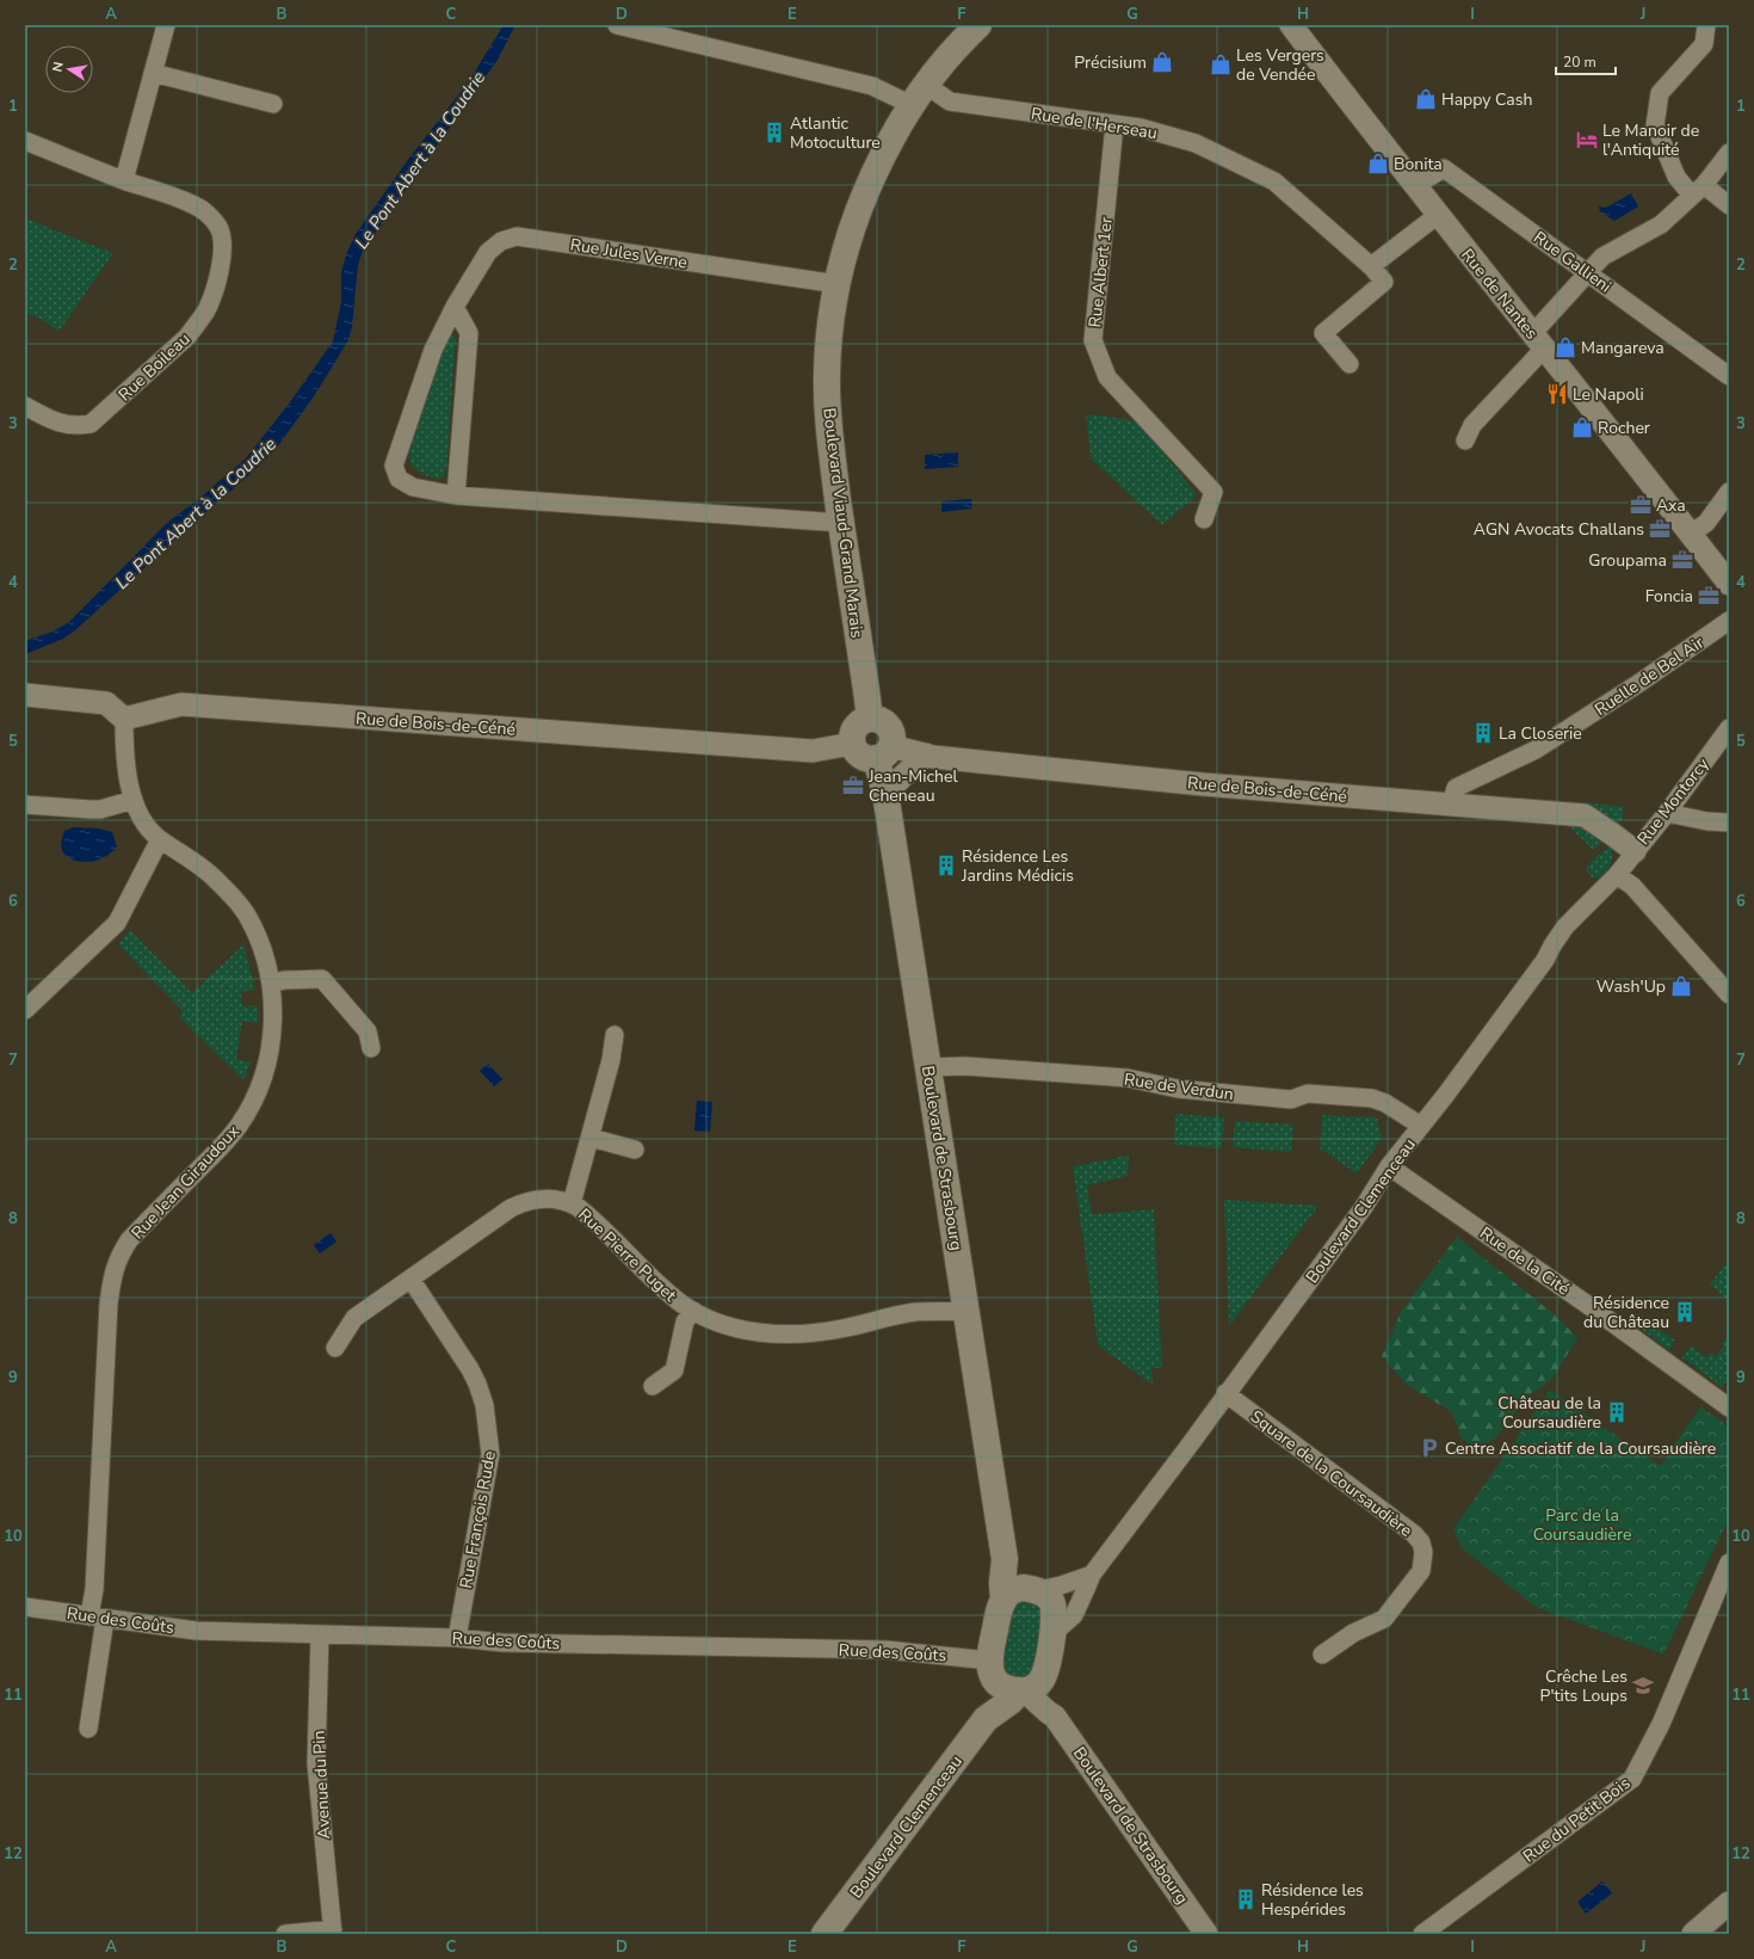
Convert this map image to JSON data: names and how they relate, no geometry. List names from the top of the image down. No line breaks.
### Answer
{"streets":{"main road":["Boulevard Viaud-Grand Marais","Boulevard de Strasbourg","Boulevard Clemenceau"],"street":["Rue de l'Herseau","Rue Jules Verne","Rue Gallieni","Rue Albert 1er","Rue de Nantes","Rue Boileau","Ruelle de Bel Air","Rue de Bois-de-Céné","Rue Montorcy","Rue de Verdun","Rue Jean Giraudoux","Rue Pierre Puget","Rue de la Cité","Square de la Coursaudière","Rue François Rude","Rue des Coûts","Avenue du Pin","Rue du Petit Bois"]},"crossings":[["Rue de l'Herseau","Rue Albert 1er"],["Rue de l'Herseau","Boulevard Viaud-Grand Marais"],["Rue Jules Verne","Boulevard Viaud-Grand Marais"],["Rue Gallieni","Rue de Nantes"],["Boulevard Viaud-Grand Marais","Rue de Bois-de-Céné"],["Boulevard Viaud-Grand Marais","Boulevard de Strasbourg"],["Ruelle de Bel Air","Rue de Bois-de-Céné"],["Rue de Bois-de-Céné","Rue Montorcy"],["Rue de Bois-de-Céné","Boulevard de Strasbourg"],["Rue de Bois-de-Céné","Rue Jean Giraudoux"],["Rue de Bois-de-Céné","Boulevard Clemenceau"],["Rue Montorcy","Boulevard Clemenceau"],["Rue de Verdun","Boulevard de Strasbourg"],["Rue de Verdun","Boulevard Clemenceau"],["Boulevard de Strasbourg","Boulevard Clemenceau"],["Boulevard de Strasbourg","Rue Pierre Puget"],["Boulevard de Strasbourg","Rue des Coûts"],["Rue Jean Giraudoux","Rue des Coûts"],["Boulevard Clemenceau","Rue de la Cité"],["Boulevard Clemenceau","Square de la Coursaudière"],["Boulevard Clemenceau","Rue des Coûts"],["Rue Pierre Puget","Rue François Rude"],["Rue François Rude","Rue des Coûts"],["Rue des Coûts","Avenue du Pin"]],"water":["Le Pont Abert à la Coudrie"],"parks":["Parc de la Coursaudière"],"places":{"shop":["Précisium","Les Vergers de Vendée","Happy Cash","Bonita","Mangareva","Rocher","Wash'Up"],"building":["Atlantic Motoculture","La Closerie","Résidence Les Jardins Médicis","Résidence du Château","Château de la Coursaudière","Résidence les Hespérides"],"hotel":["Le Manoir de l'Antiquité"],"restaurant":["Le Napoli"],"office":["Axa","AGN Avocats Challans","Groupama","Foncia","Jean-Michel Cheneau"],"parking":["Centre Associatif de la Coursaudière"],"school or university":["Crêche Les P'tits Loups"]},"scale_bar":"20 m","north":"left","grid":{"columns":["A","B","C","D","E","F","G","H","I","J"],"rows":["1","2","3","4","5","6","7","8","9","10","11","12"]}}
